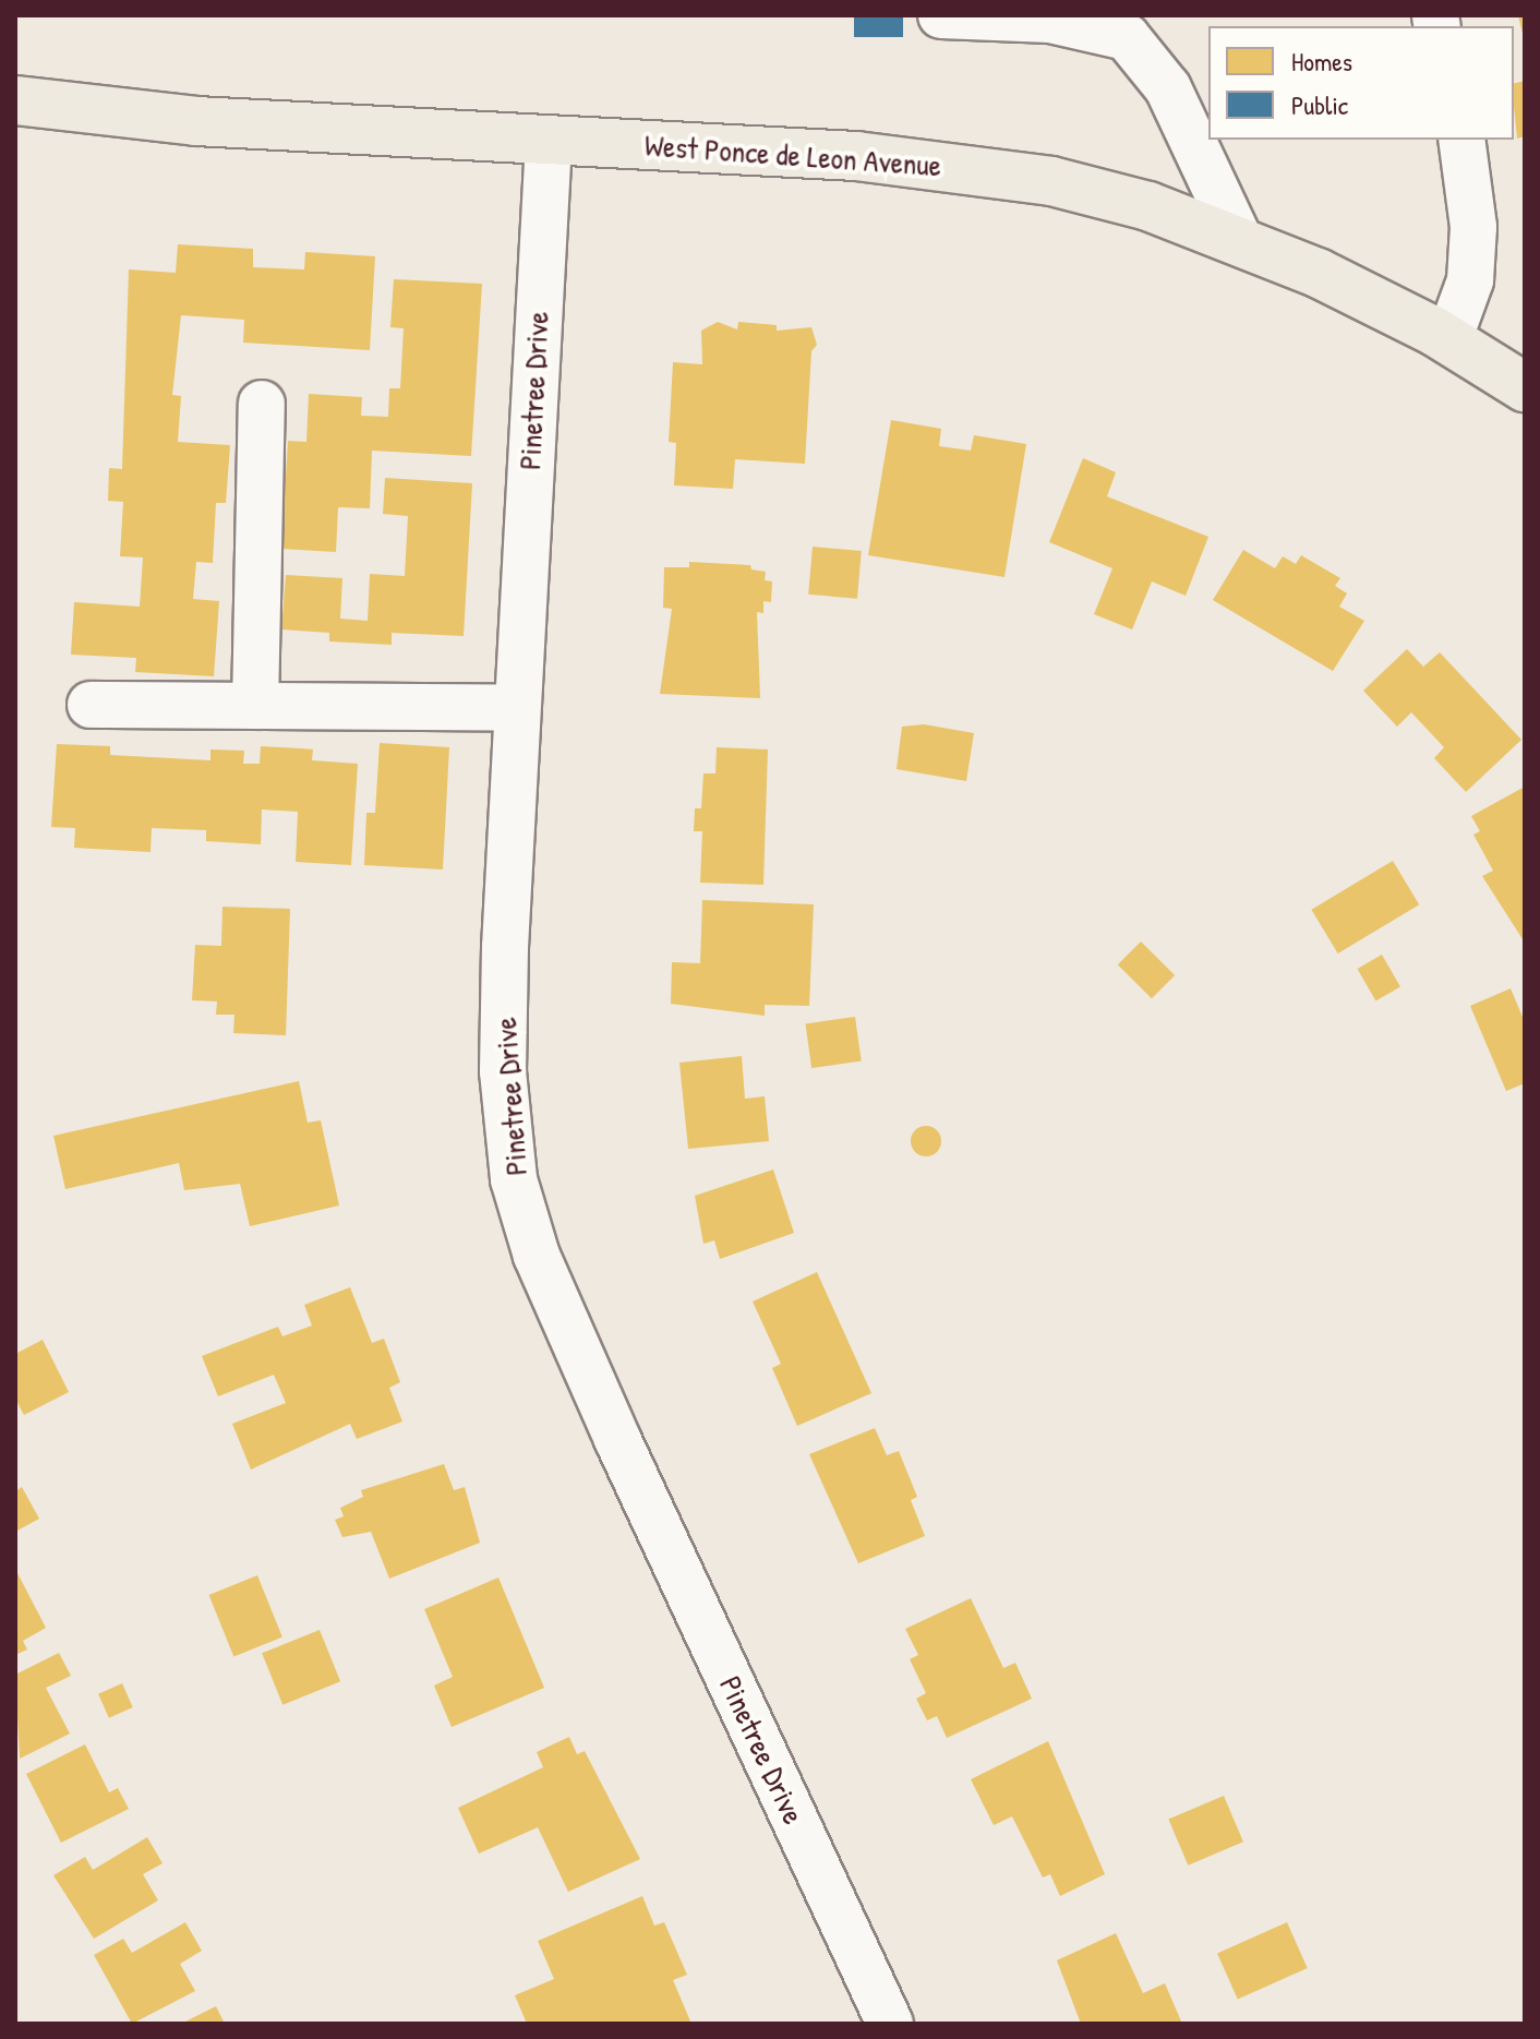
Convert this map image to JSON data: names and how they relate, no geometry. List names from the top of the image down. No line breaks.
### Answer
{"streets":{"main road":["West Ponce de Leon Avenue"],"street":["Pinetree Drive"]},"crossings":[["West Ponce de Leon Avenue","Pinetree Drive"]],"legend":["Homes","Public"]}
